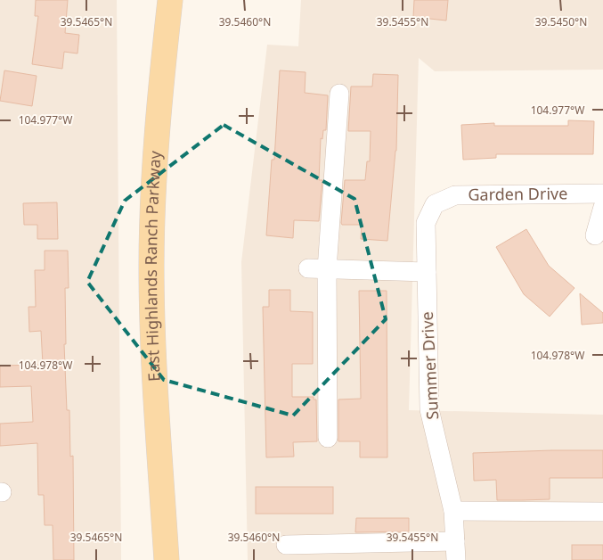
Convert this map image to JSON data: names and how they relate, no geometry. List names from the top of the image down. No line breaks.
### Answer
{"streets":{"main road":["East Highlands Ranch Parkway"],"street":["Garden Drive","Summer Drive"]},"crossings":[["Garden Drive","Summer Drive"]],"coordinates":["39.5465°N","39.5460°N","39.5455°N","39.5450°N","104.977°W","104.978°W"]}
